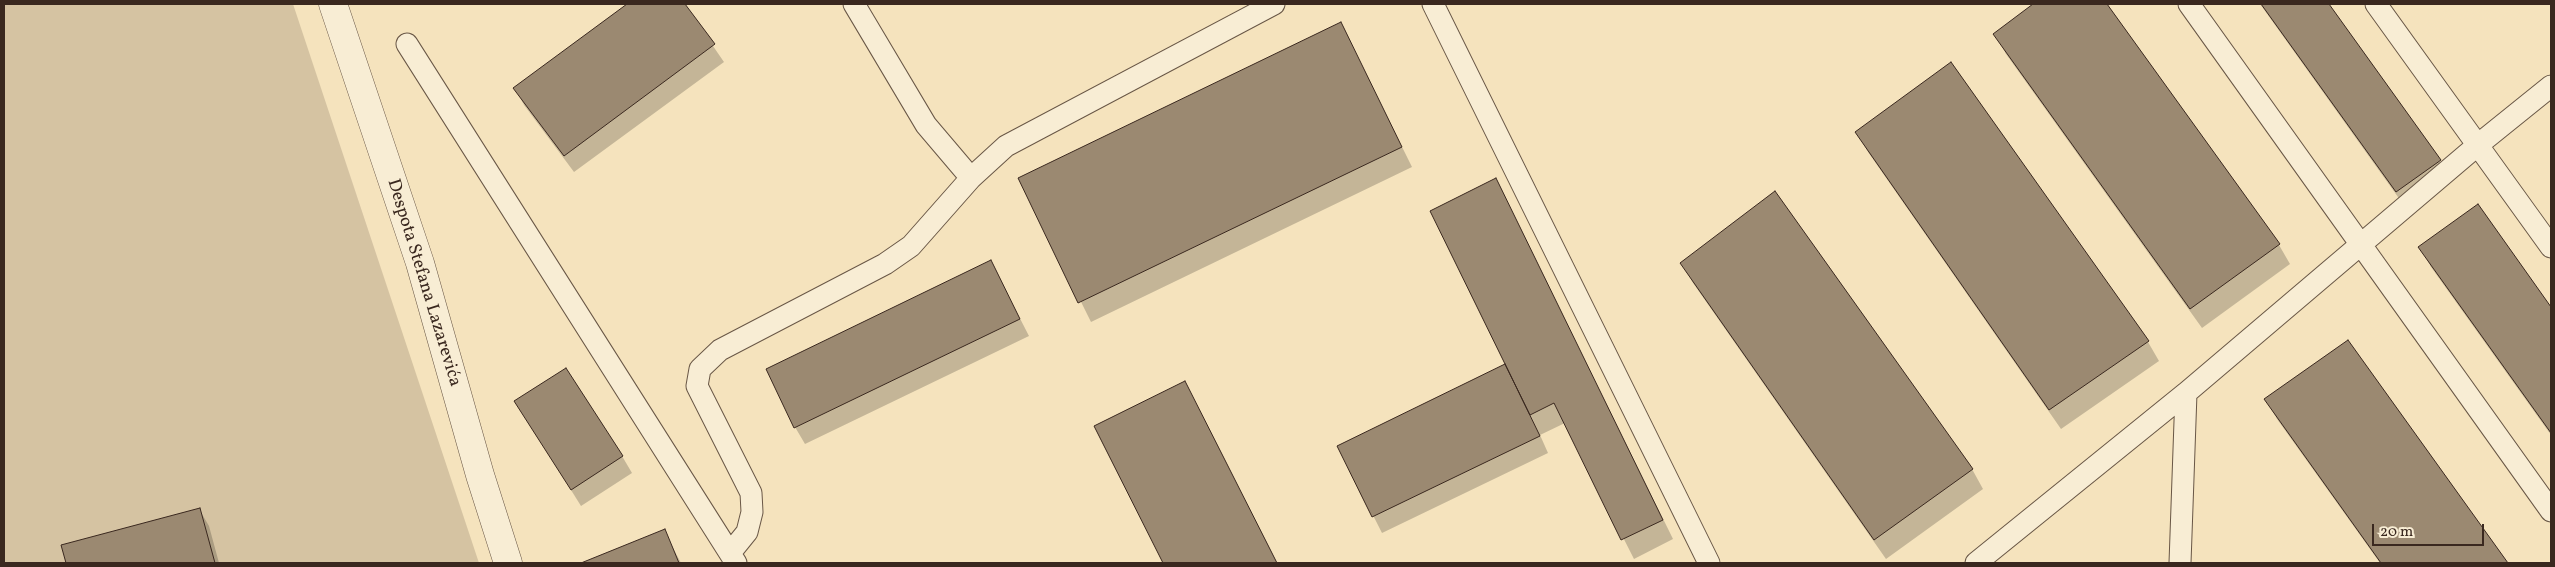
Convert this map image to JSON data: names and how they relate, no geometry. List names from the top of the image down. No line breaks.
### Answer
{"streets":{"street":["Despota Stefana Lazarevića"]},"scale_bar":"20 m"}
